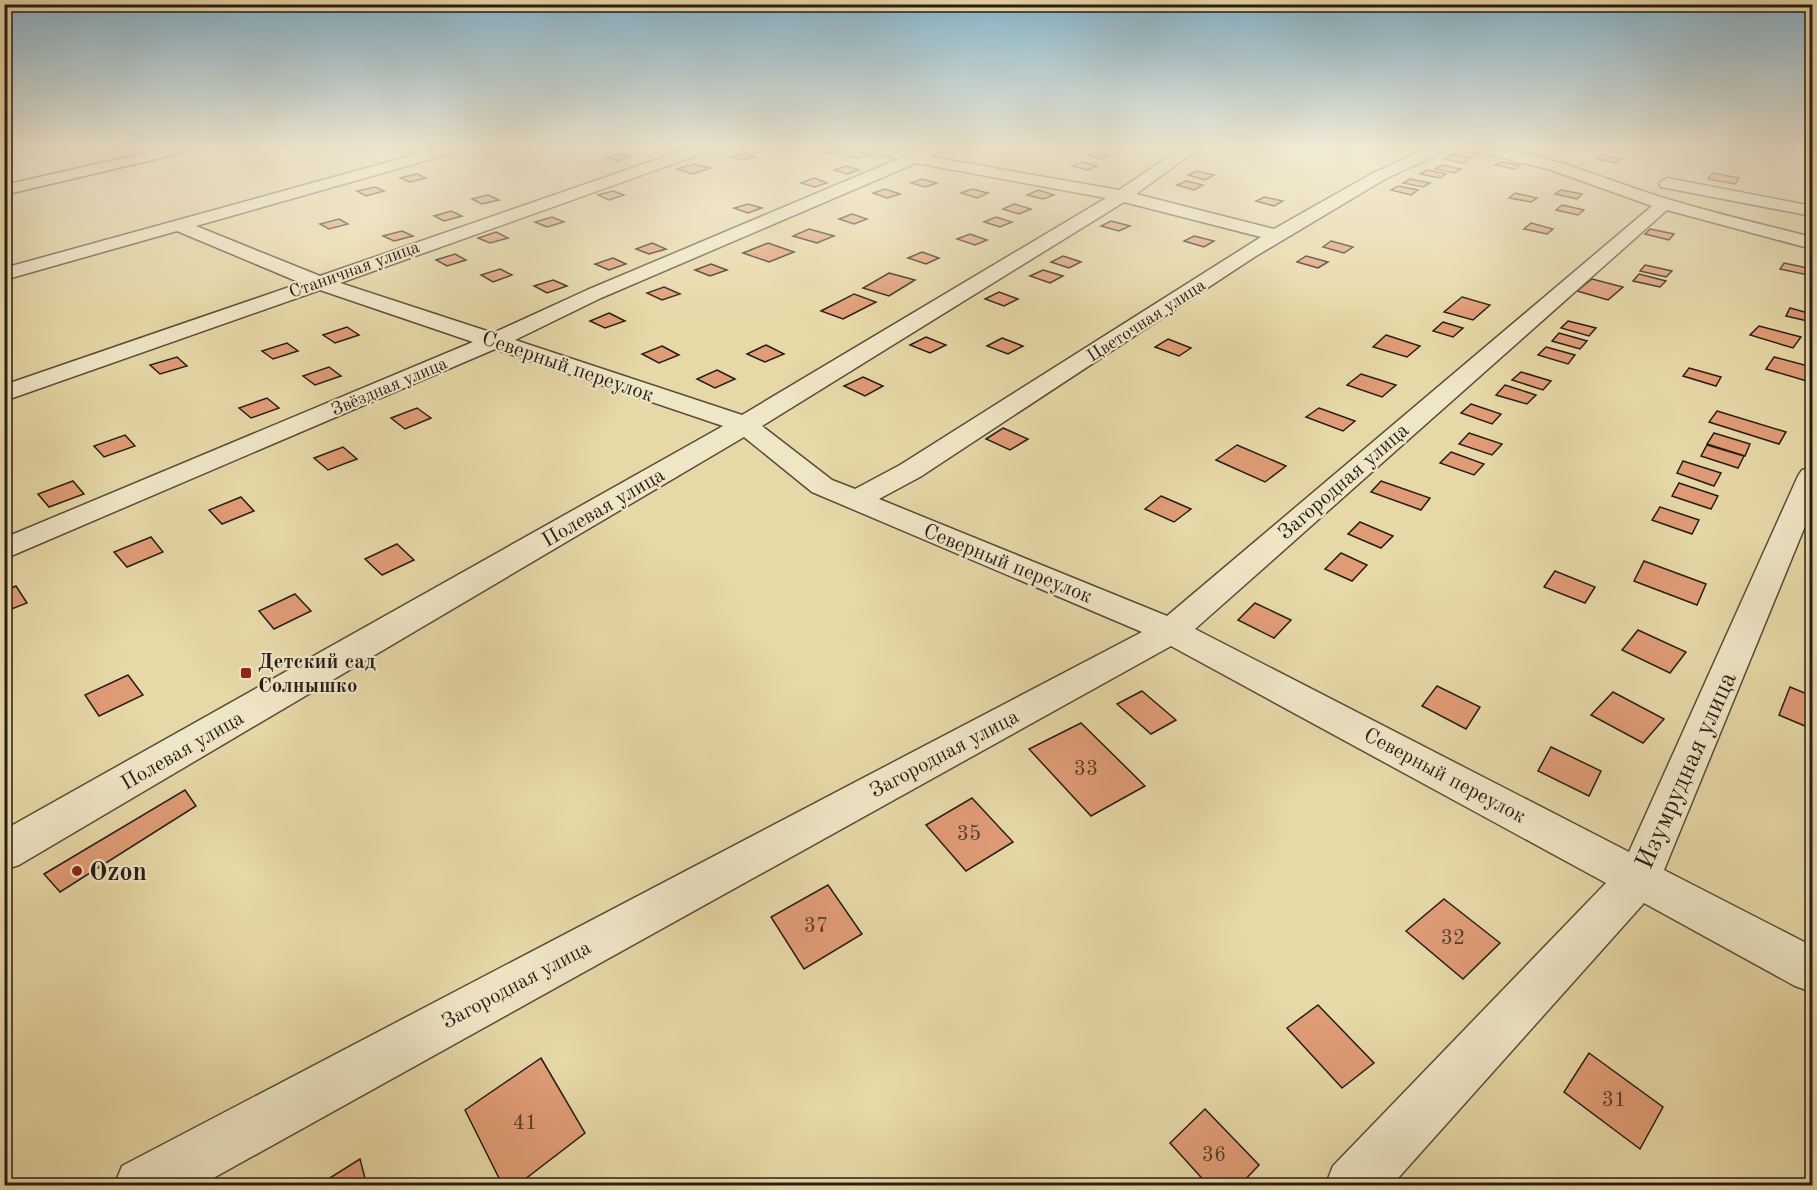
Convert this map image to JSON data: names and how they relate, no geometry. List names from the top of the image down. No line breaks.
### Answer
{"streets":{"street":["Станичная улица","Цветочная улица","Северный переулок","Звёздная улица","Загородная улица","Полевая улица","Изумрудная улица"]},"crossings":[["Станичная улица","Северный переулок"],["Цветочная улица","Северный переулок"],["Северный переулок","Звёздная улица"],["Северный переулок","Загородная улица"],["Северный переулок","Полевая улица"],["Северный переулок","Изумрудная улица"]],"places":{"transit":["Детский сад Солнышко"],"other":["Ozon"]},"house_numbers":["33","35","37","32","31","41","36"]}
